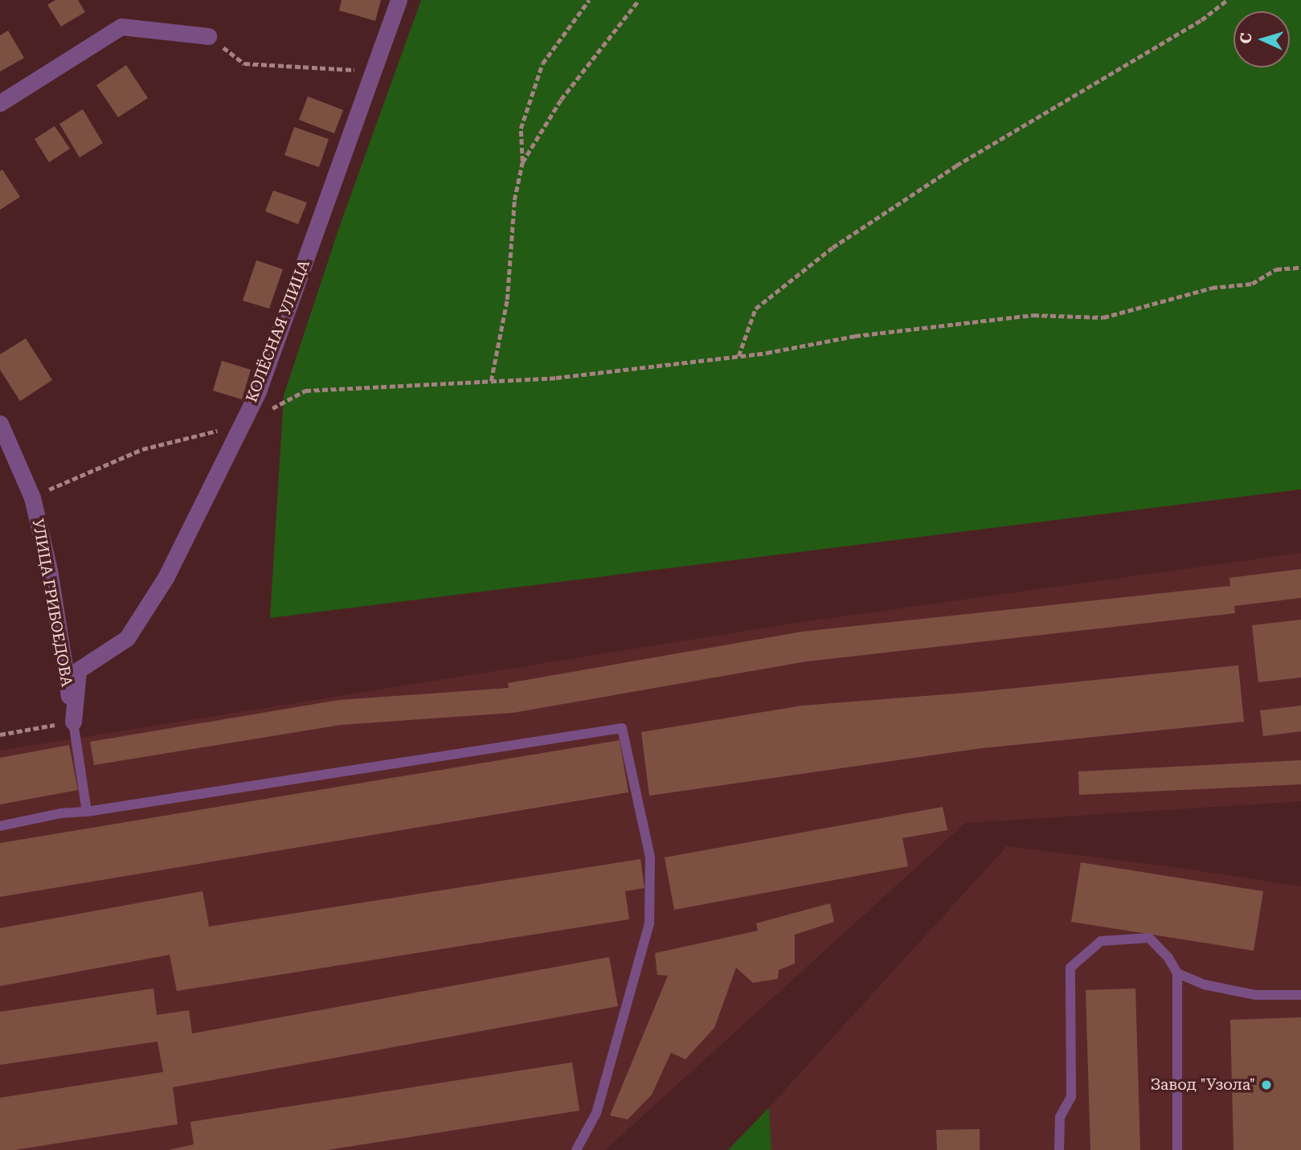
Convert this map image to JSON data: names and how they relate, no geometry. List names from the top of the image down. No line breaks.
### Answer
{"streets":{"street":["КОЛЁСНАЯ УЛИЦА","УЛИЦА ГРИБОЕДОВА"]},"crossings":[["КОЛЁСНАЯ УЛИЦА","УЛИЦА ГРИБОЕДОВА"]],"places":["Завод \"Узола\""],"north":"left"}
